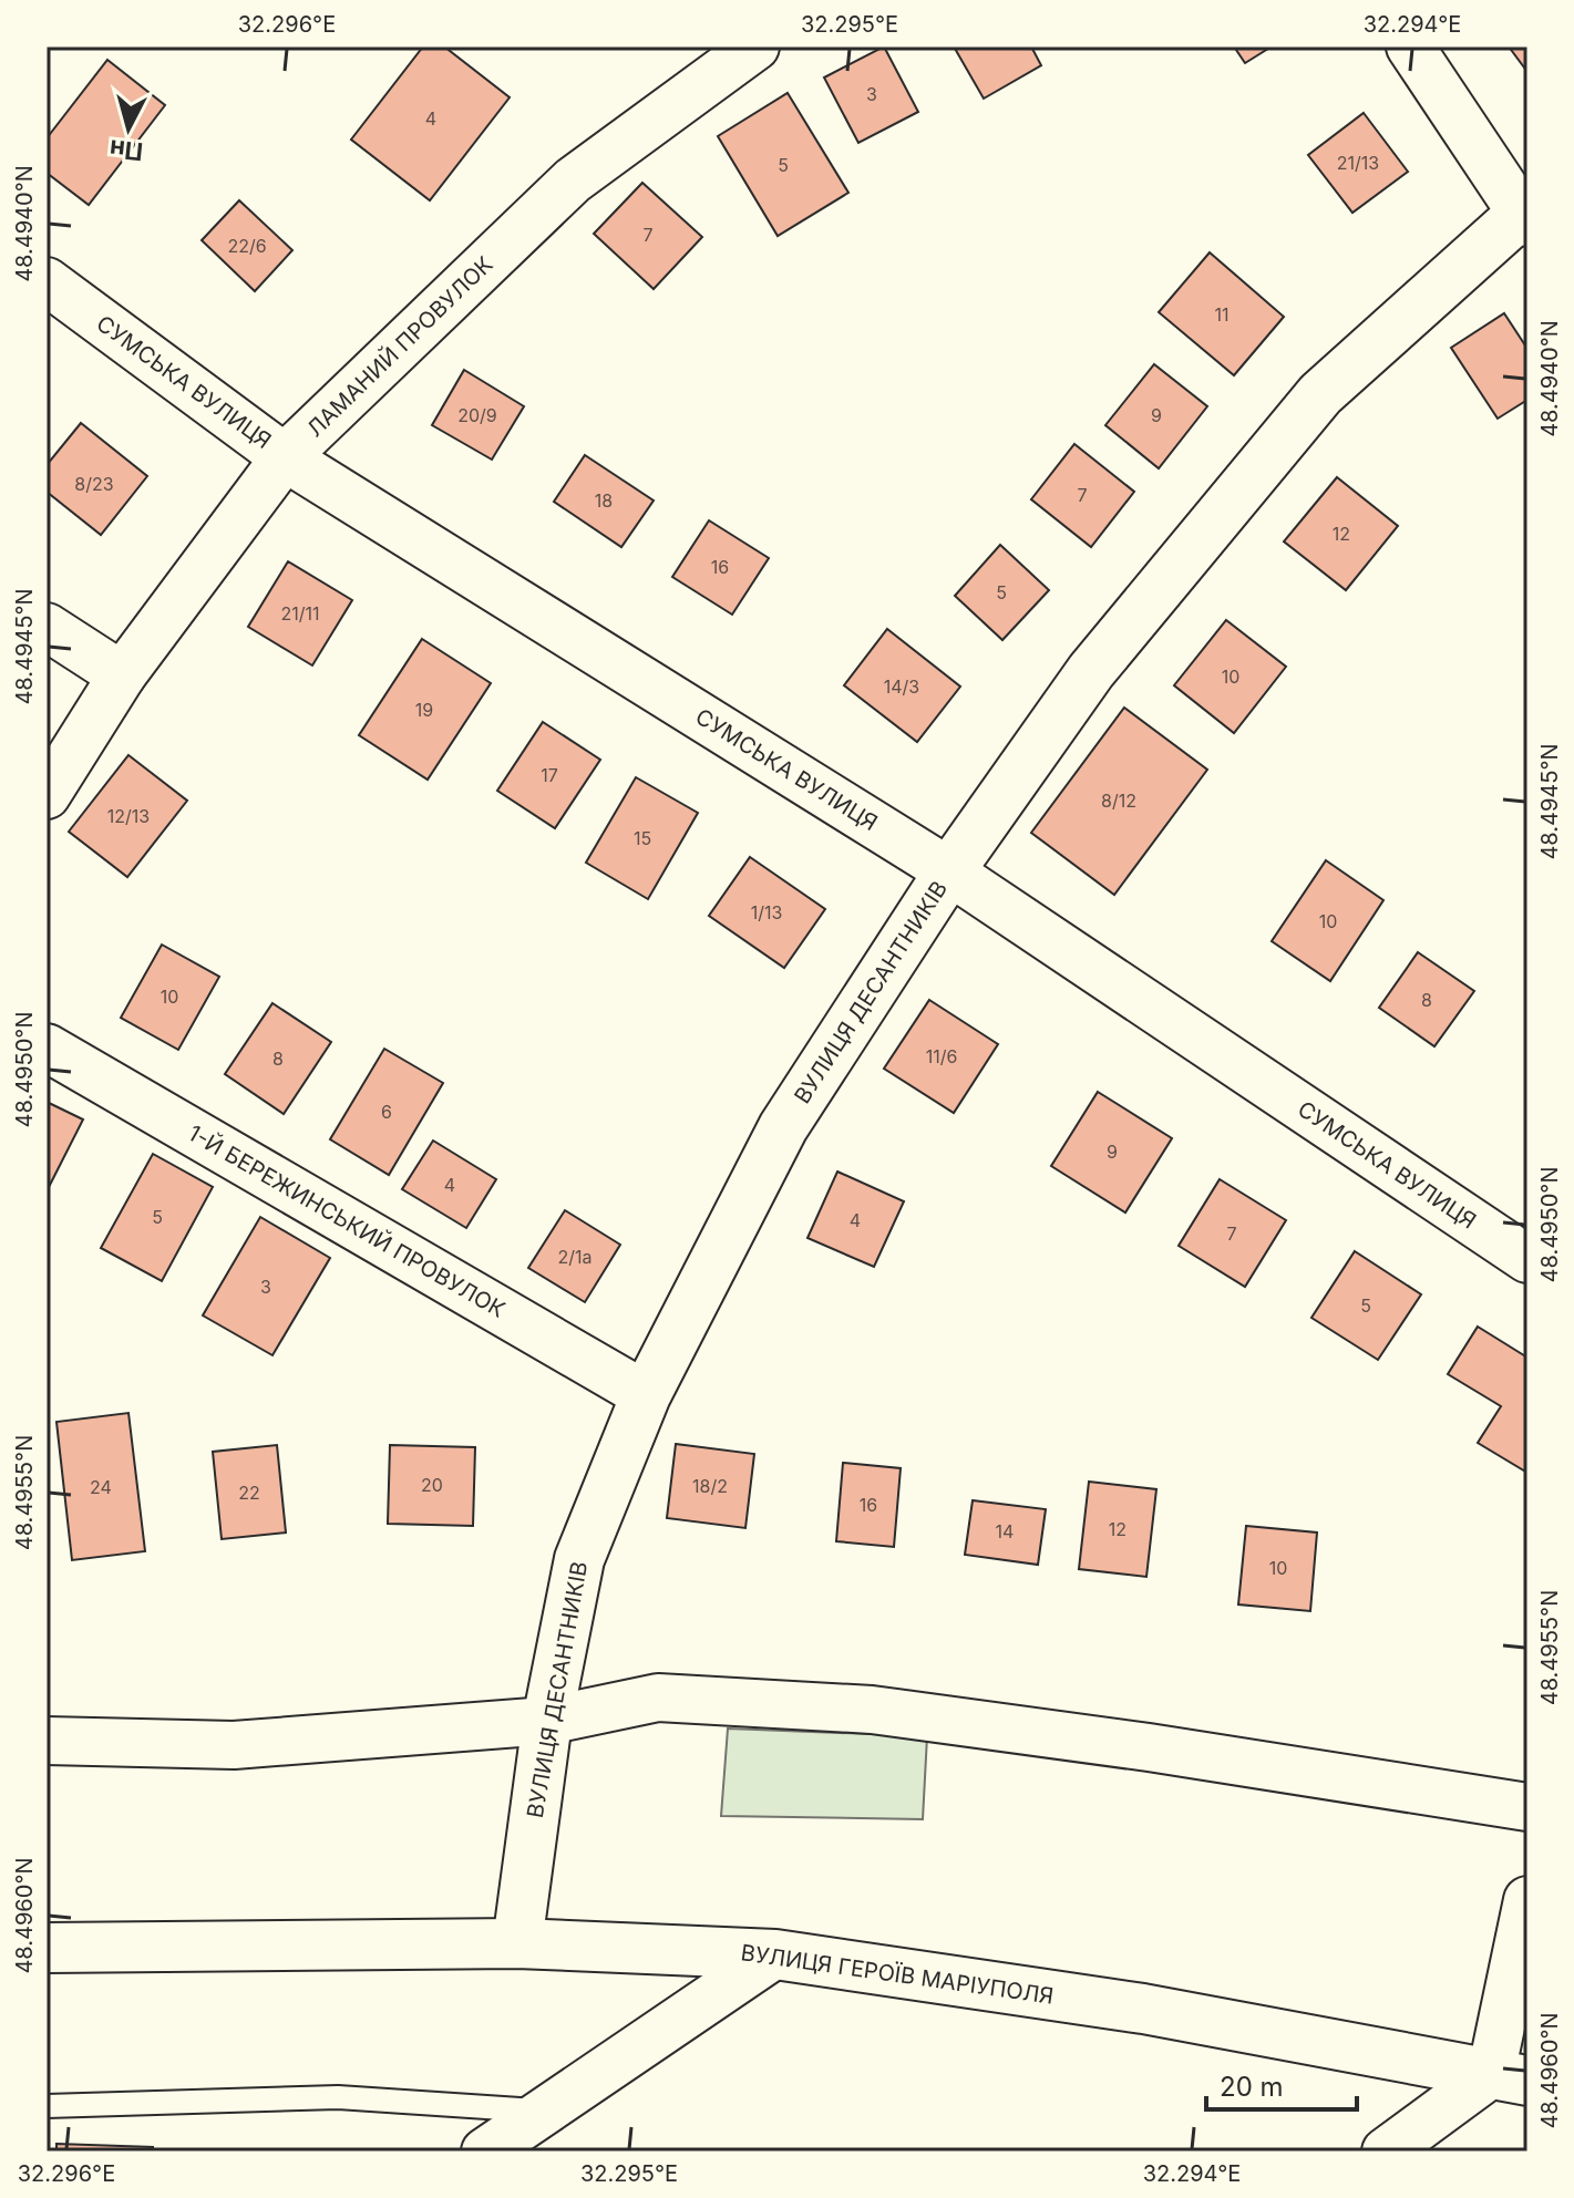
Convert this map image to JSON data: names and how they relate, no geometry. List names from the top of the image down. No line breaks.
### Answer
{"streets":{"street":["ЛАМАНИЙ ПРОВУЛОК","СУМСЬКА ВУЛИЦЯ","ВУЛИЦЯ ДЕСАНТНИКІВ","1-Й БЕРЕЖИНСЬКИЙ ПРОВУЛОК","ВУЛИЦЯ ГЕРОЇВ МАРІУПОЛЯ"]},"crossings":[["ЛАМАНИЙ ПРОВУЛОК","СУМСЬКА ВУЛИЦЯ"],["СУМСЬКА ВУЛИЦЯ","ВУЛИЦЯ ДЕСАНТНИКІВ"],["ВУЛИЦЯ ДЕСАНТНИКІВ","1-Й БЕРЕЖИНСЬКИЙ ПРОВУЛОК"],["ВУЛИЦЯ ДЕСАНТНИКІВ","ВУЛИЦЯ ГЕРОЇВ МАРІУПОЛЯ"]],"house_numbers":["3","4","21/13","5","7","22/6","11","20/9","9","8/23","7","18","12","16","5","21/11","10","14/3","19","17","8/12","12/13","15","1/13","10","10","8","11/6","8","6","9","4","5","4","7","2/1а","3","5","20","18/2","24","22","16","12","14","10"],"scale_bar":"20 m","north":"bottom","coordinates":["32.296°E","32.295°E","32.294°E","48.4940°N","48.4945°N","48.4950°N","48.4955°N","48.4960°N"]}
